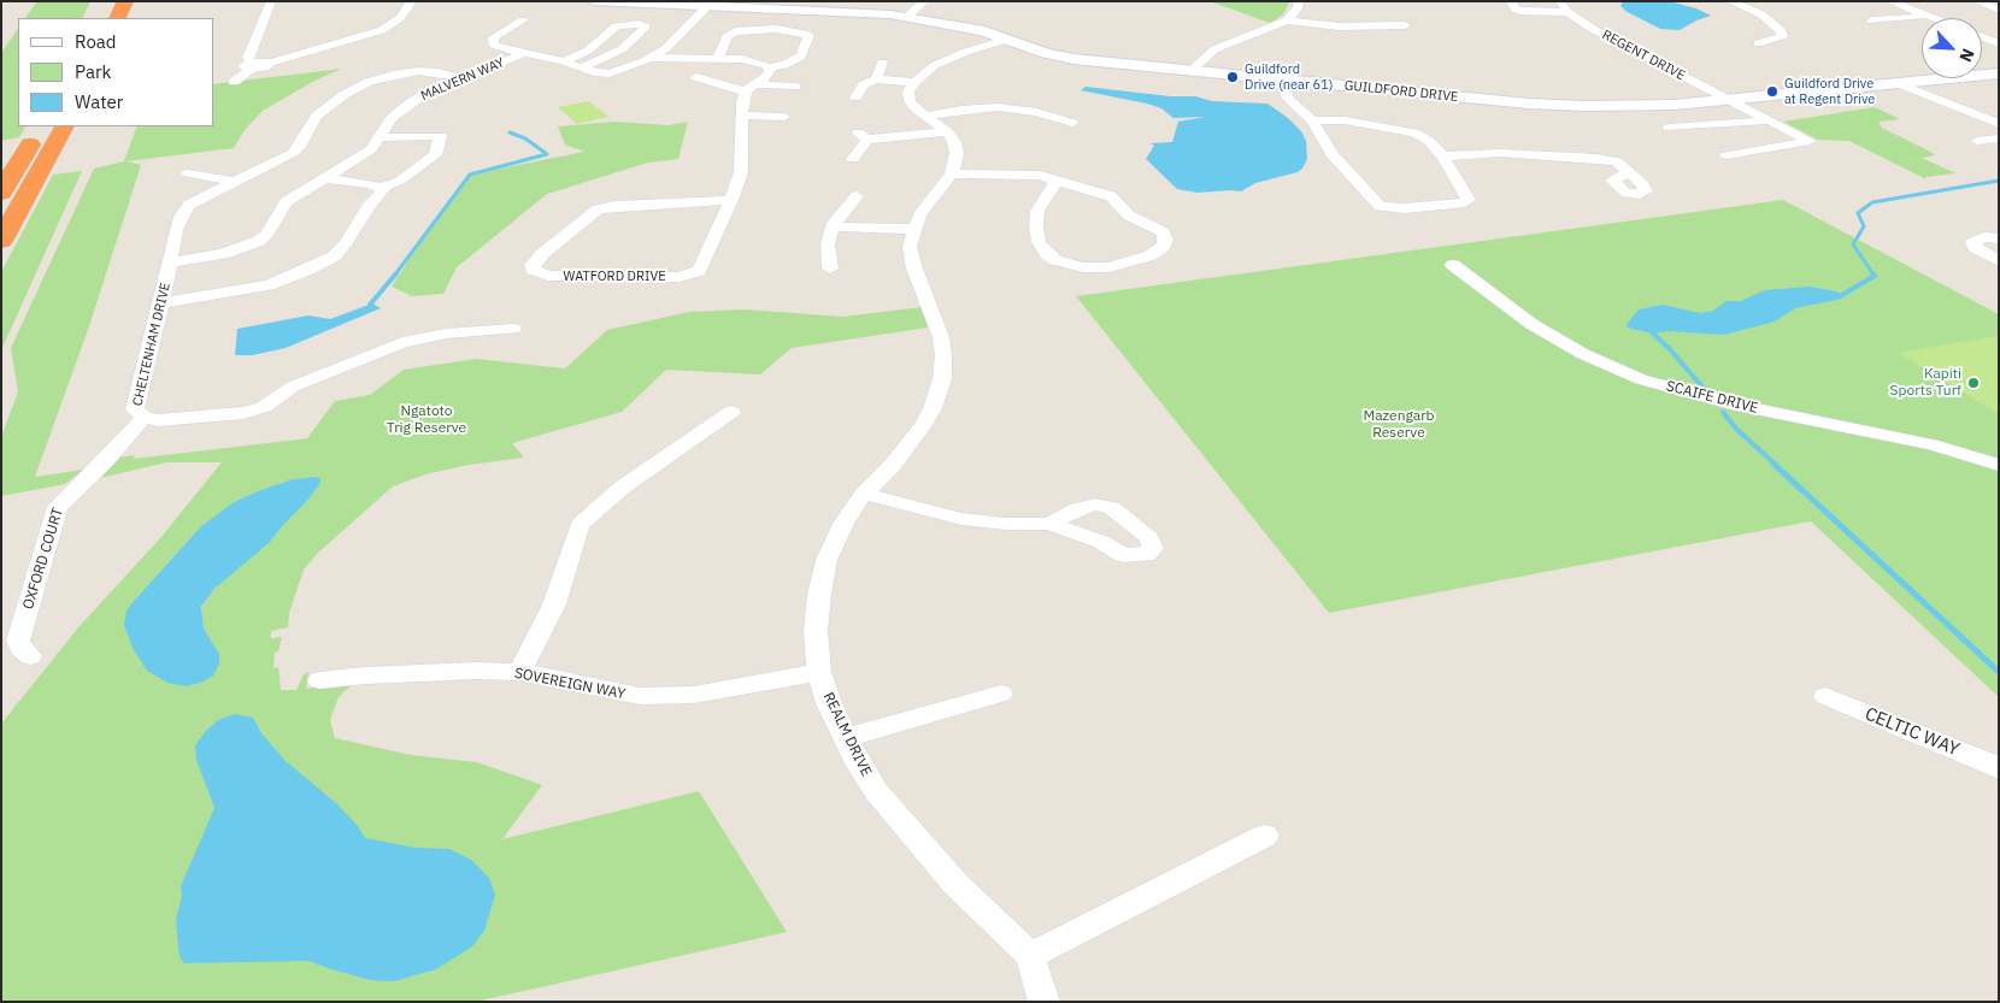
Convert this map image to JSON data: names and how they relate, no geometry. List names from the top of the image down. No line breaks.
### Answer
{"streets":{"street":["REGENT DRIVE","MALVERN WAY","GUILDFORD DRIVE","WATFORD DRIVE","CHELTENHAM DRIVE","SCAIFE DRIVE","OXFORD COURT","SOVEREIGN WAY","CELTIC WAY","REALM DRIVE"]},"crossings":[["REGENT DRIVE","GUILDFORD DRIVE"],["MALVERN WAY","CHELTENHAM DRIVE"],["CHELTENHAM DRIVE","OXFORD COURT"],["SOVEREIGN WAY","REALM DRIVE"]],"parks":["Ngatoto Trig Reserve","Mazengarb Reserve"],"places":["Guildford Drive (near 61)","Guildford Drive at Regent Drive","Kapiti Sports Turf"],"legend":["Road","Park","Water"],"north":"bottom right"}
